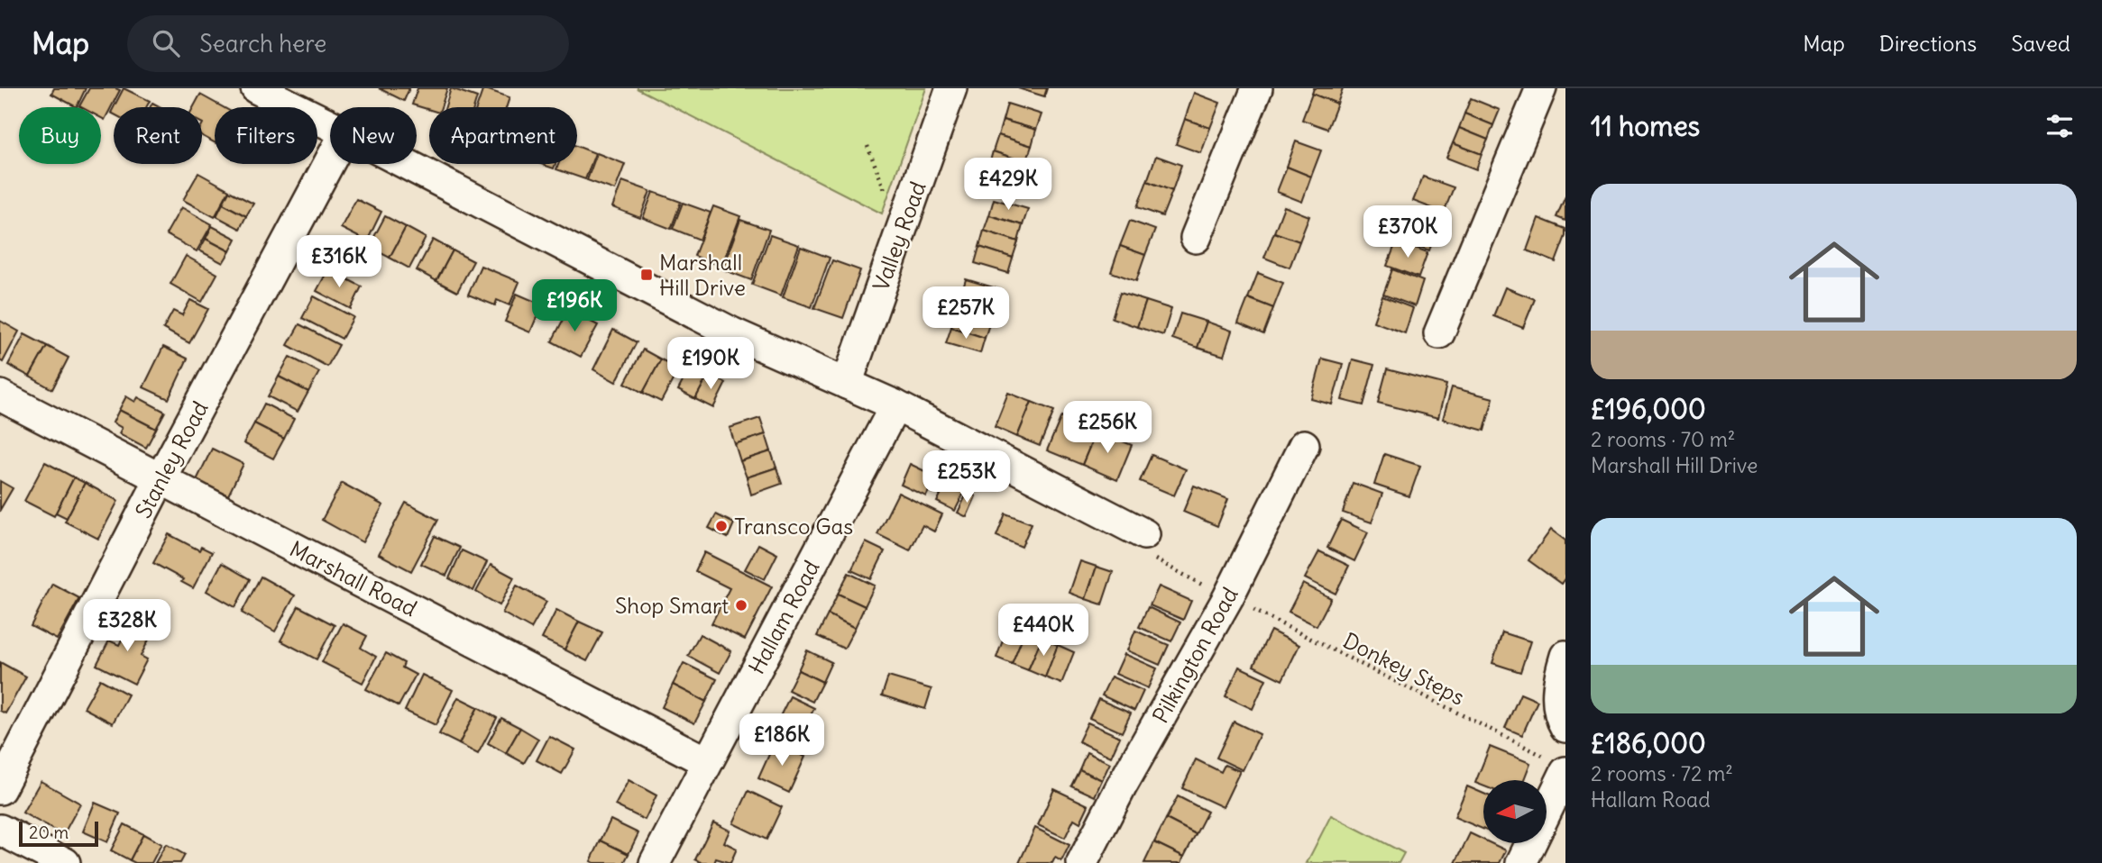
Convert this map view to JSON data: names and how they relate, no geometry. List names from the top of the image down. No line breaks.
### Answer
{"streets":{"street":["Valley Road","Stanley Road","Marshall Road","Hallam Road","Pilkington Road"],"path":["Donkey Steps"]},"crossings":[["Stanley Road","Marshall Road"],["Marshall Road","Hallam Road"],["Pilkington Road","Donkey Steps"]],"places":{"transit":["Marshall Hill Drive"],"other":["Transco Gas","Shop Smart"]},"scale_bar":"20 m","north":"left","page":{"header":"Map","search":"Search here","nav":["Map","Directions","Saved"],"heading":"11 homes","chip":["Buy","Rent","Filters","New","Apartment"],"price":["£429K","£370K","£316K","£196K","£257K","£190K","£256K","£253K","£328K","£440K","£186K"],"list":[{"name":"£196,000","note":"2 rooms · 70 m² · Marshall Hill Drive"},{"name":"£186,000","note":"2 rooms · 72 m² · Hallam Road"}],"scale":"20 m"}}
